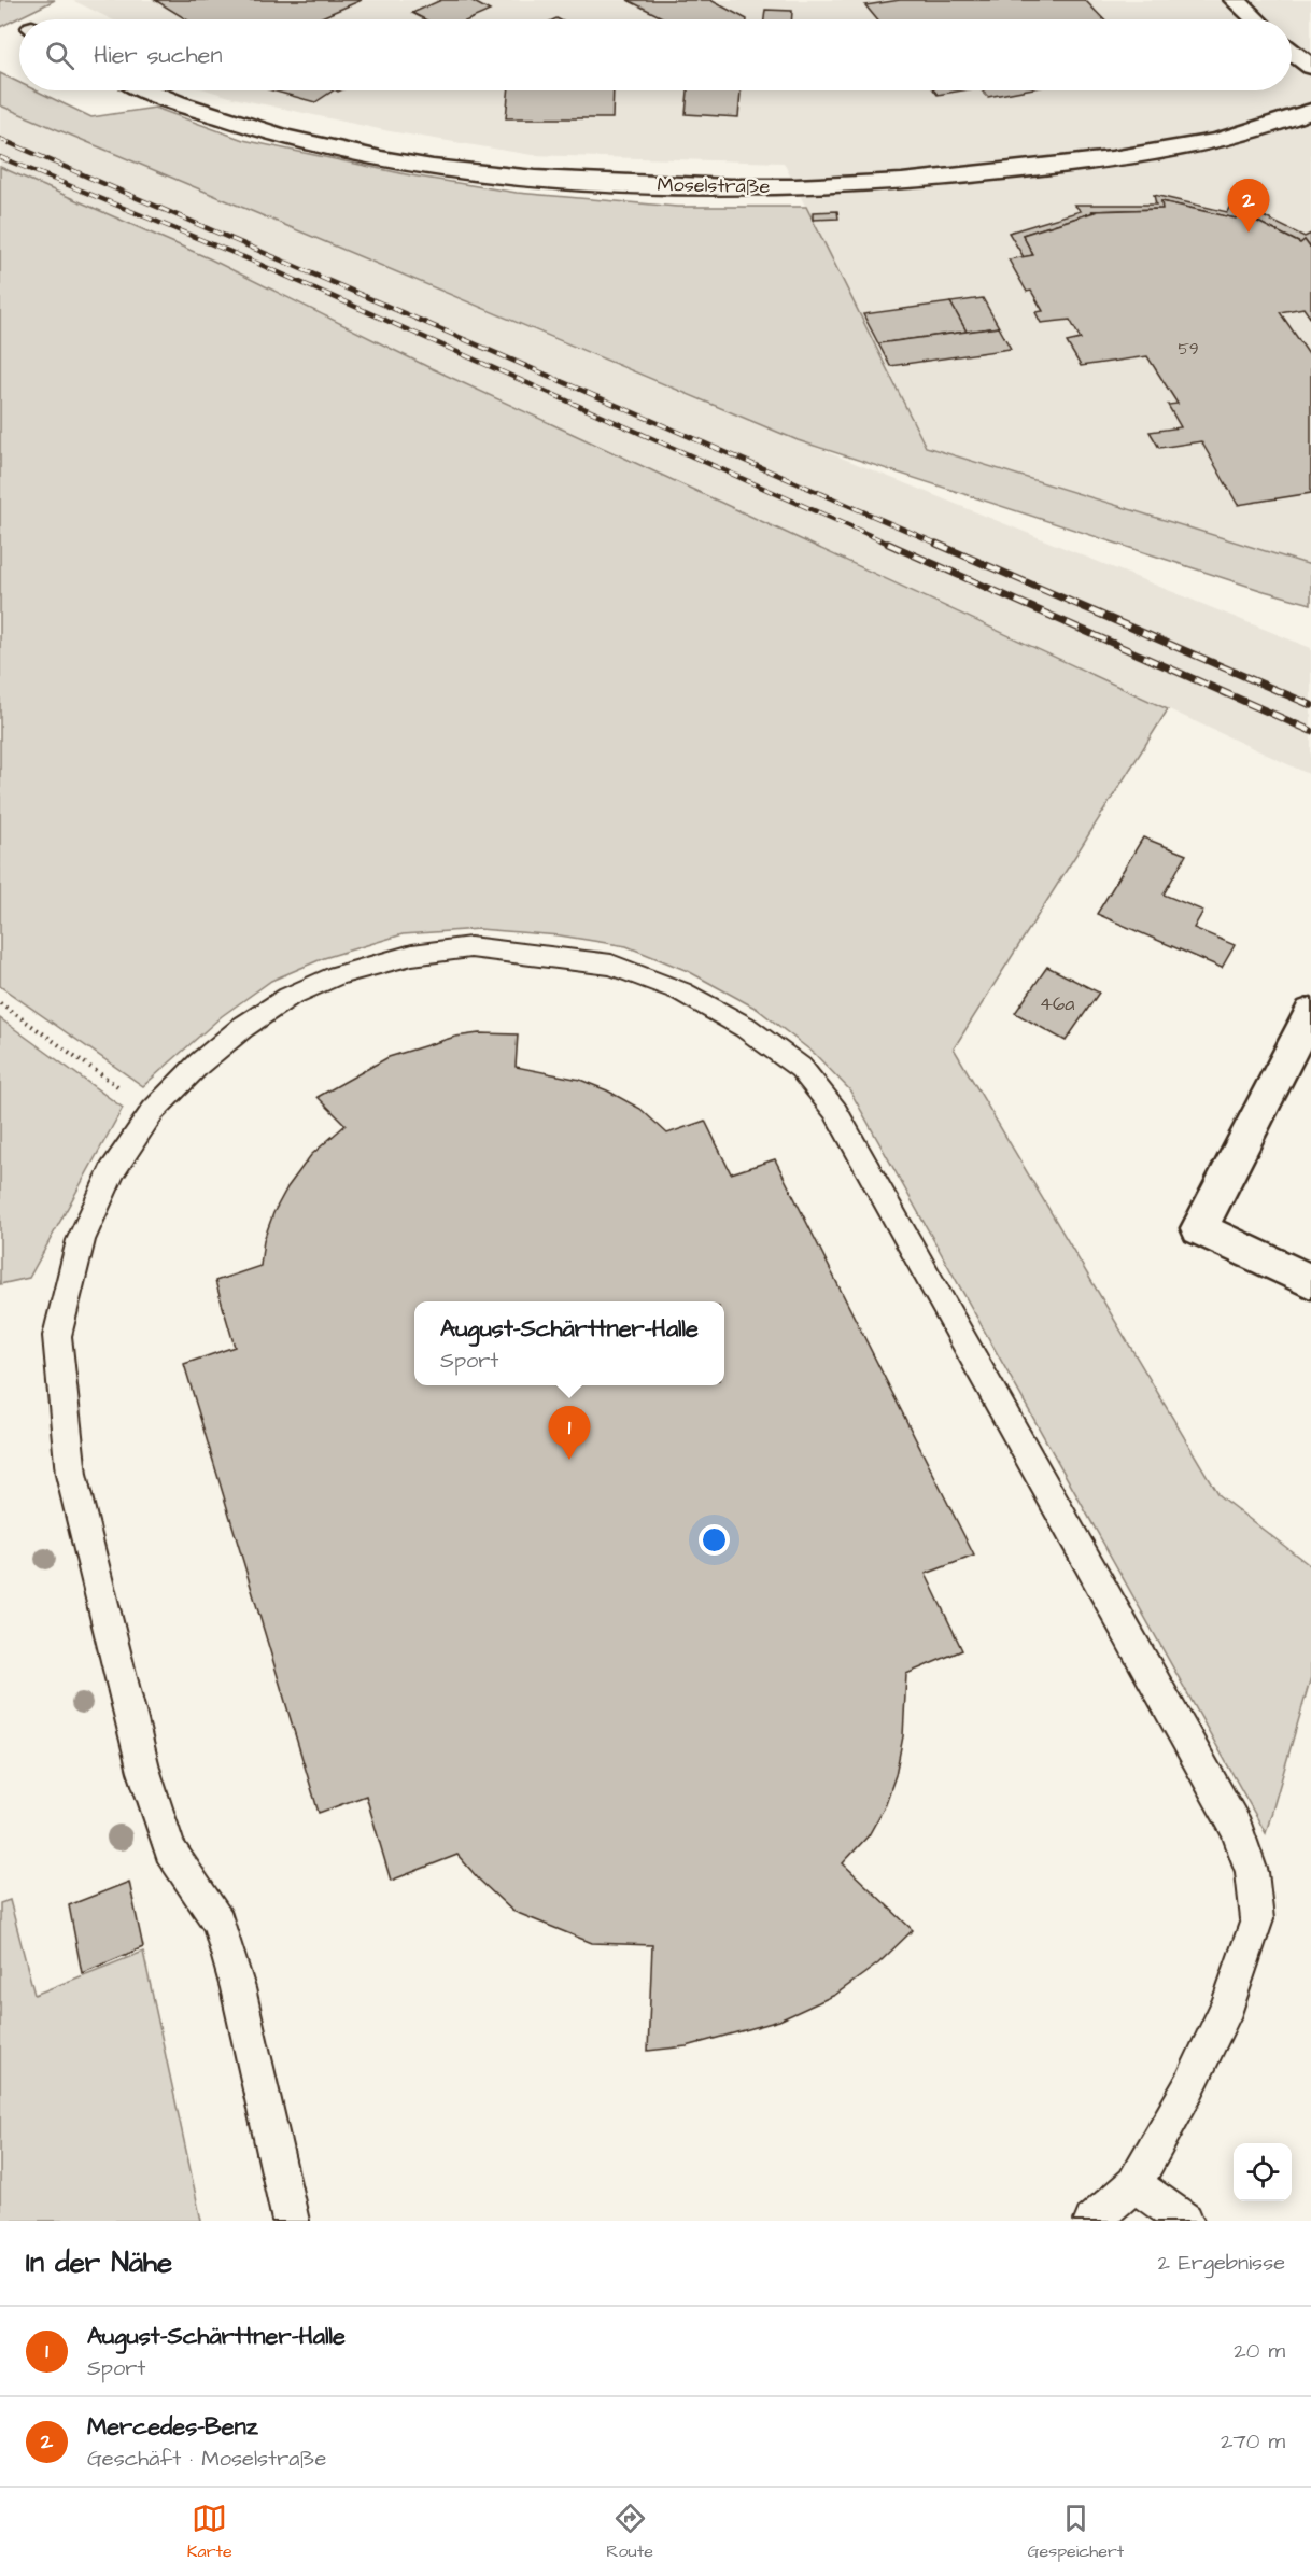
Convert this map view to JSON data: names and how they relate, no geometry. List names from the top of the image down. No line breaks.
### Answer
{"streets":{"street":["Moselstraße"]},"house_numbers":["59","46a"],"page":{"search":"Hier suchen","pins":["2","1"],"popup":["August-Schärttner-Halle","Sport"],"heading":["In der Nähe","2 Ergebnisse"],"list":[{"mark":"1","name":"August-Schärttner-Halle","note":"Sport","value":"20 m"},{"mark":"2","name":"Mercedes-Benz","note":"Geschäft · Moselstraße","value":"270 m"}],"nav":["Karte","Route","Gespeichert"]}}
